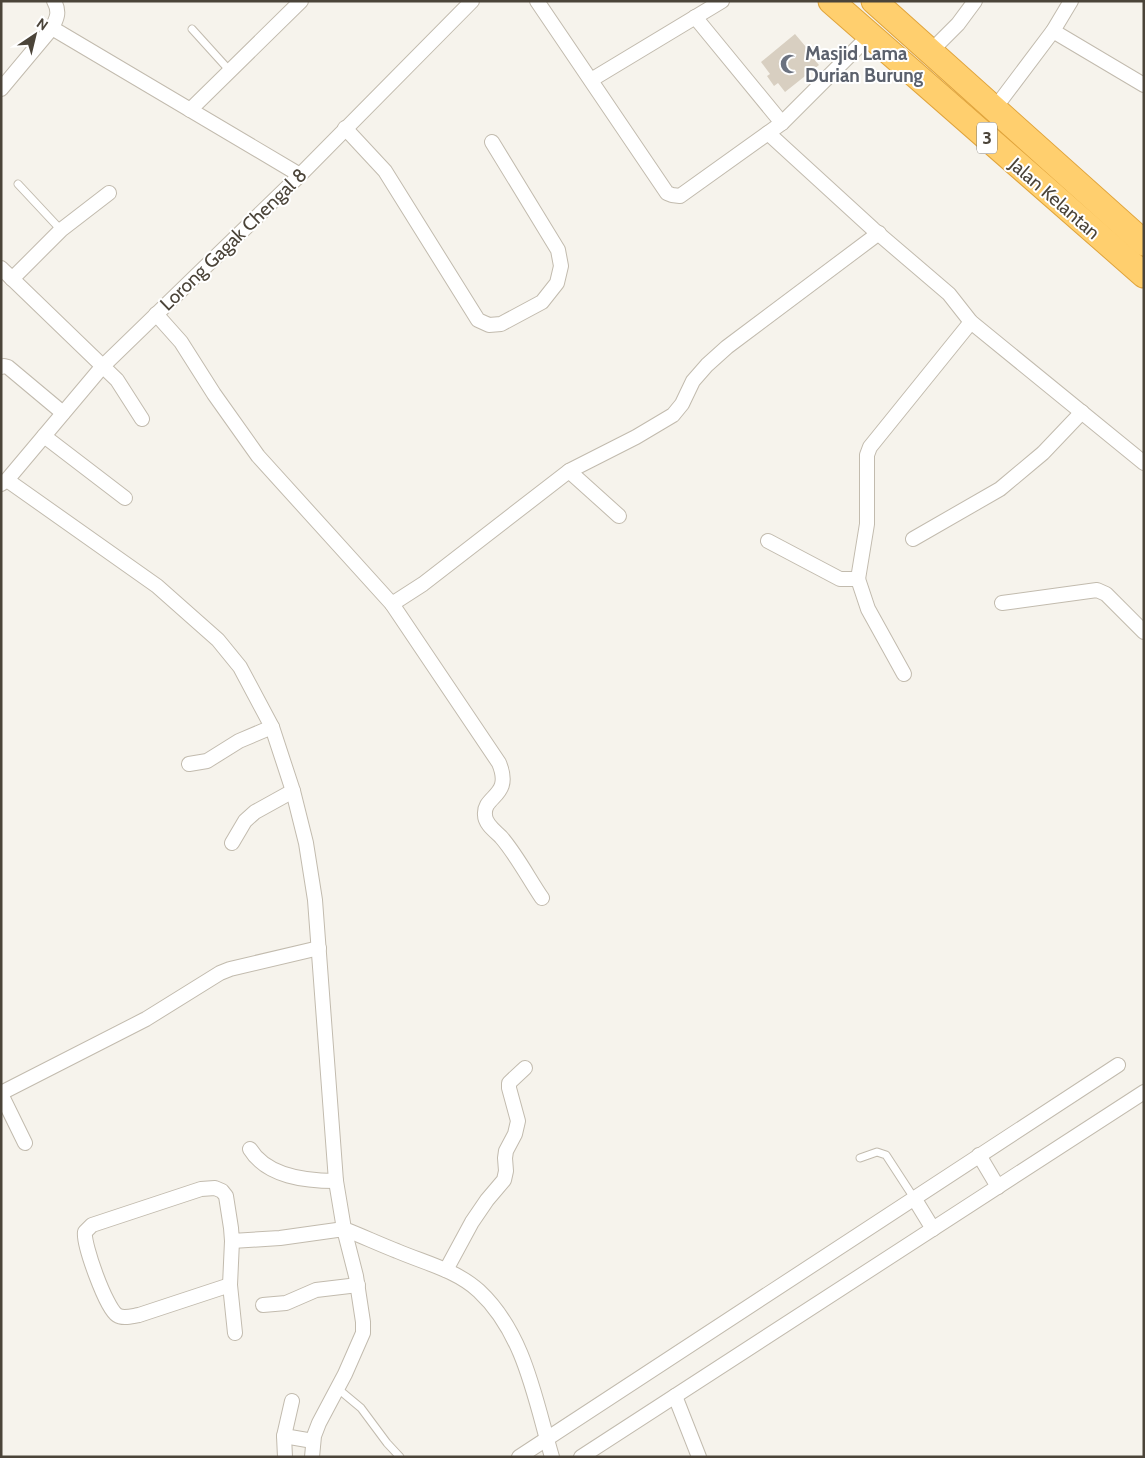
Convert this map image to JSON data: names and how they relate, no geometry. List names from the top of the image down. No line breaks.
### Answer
{"streets":{"highway":["3","Jalan Kelantan"],"street":["Lorong Gagak Chengal 8"]},"places":{"mosque":["Masjid Lama Durian Burung"]},"north":"top right"}
